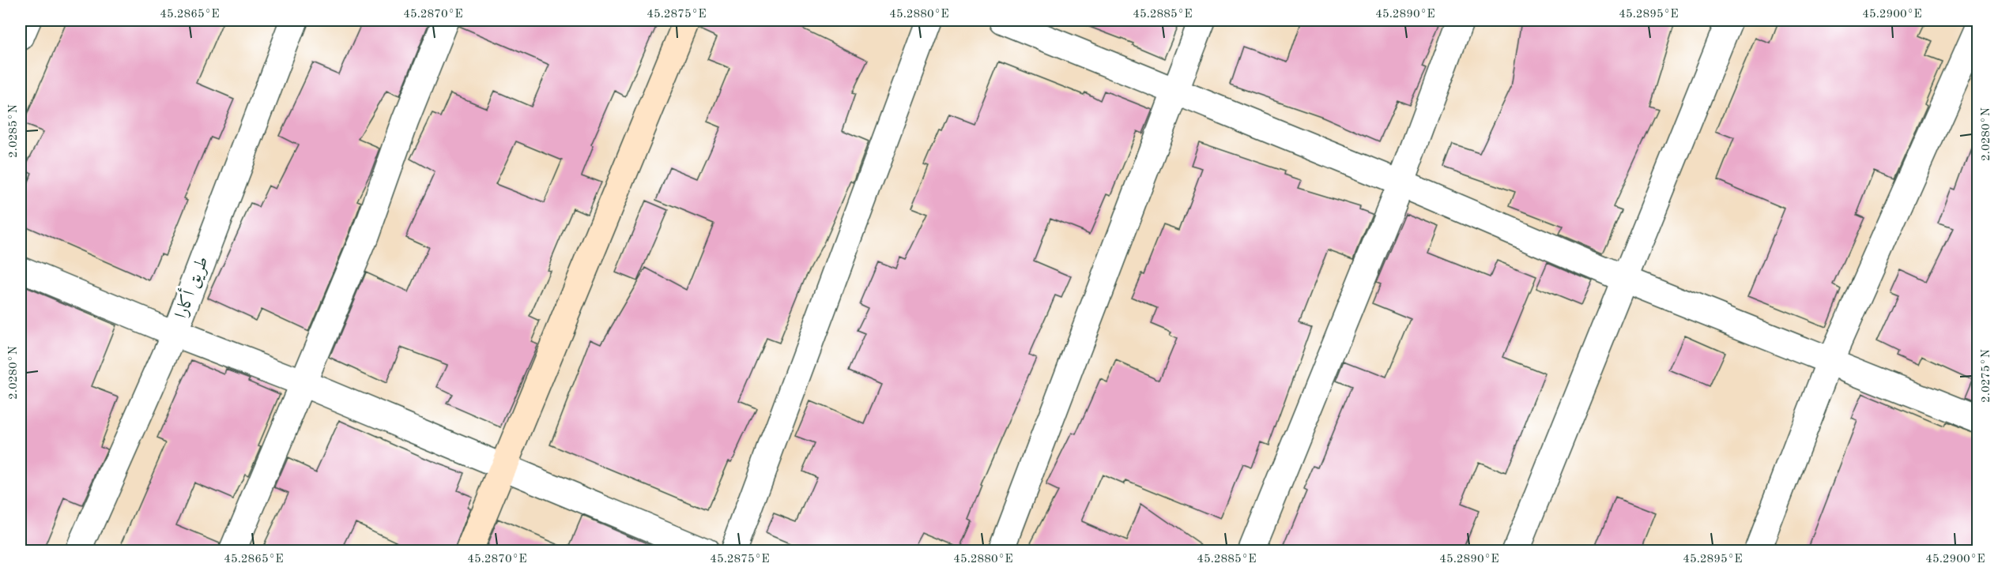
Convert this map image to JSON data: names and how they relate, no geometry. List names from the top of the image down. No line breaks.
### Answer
{"streets":{"street":["طريق أكارا"]},"coordinates":["45.2865°E","45.2870°E","45.2875°E","45.2880°E","45.2885°E","45.2890°E","45.2895°E","45.2900°E","2.0285°N","2.0280°N","2.0275°N"]}
